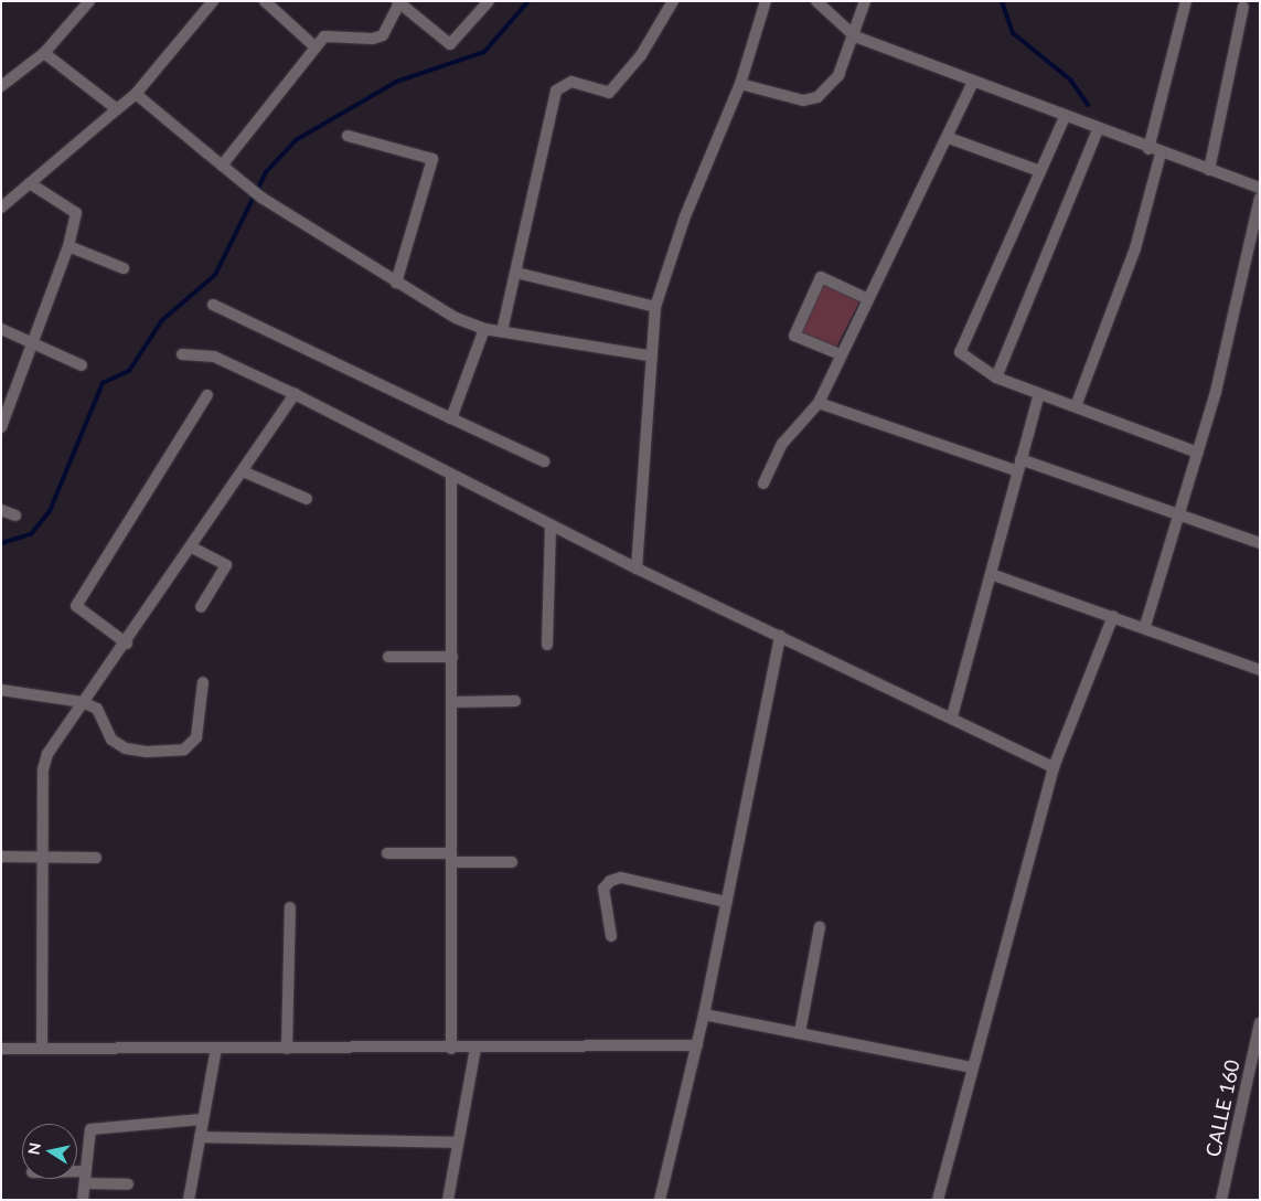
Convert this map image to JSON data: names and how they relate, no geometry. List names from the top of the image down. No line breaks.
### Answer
{"streets":{"street":["CALLE 160"]},"north":"left"}
